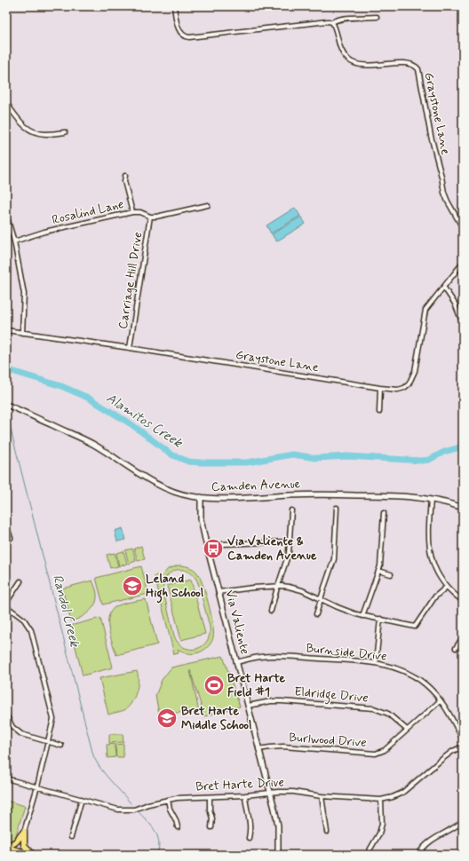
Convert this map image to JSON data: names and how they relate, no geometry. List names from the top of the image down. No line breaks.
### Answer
{"streets":{"street":["Graystone Lane","Rosalind Lane","Carriage Hill Drive","Camden Avenue","Via Valiente","Burnside Drive","Eldridge Drive","Burlwood Drive","Bret Harte Drive"]},"crossings":[["Graystone Lane","Carriage Hill Drive"],["Rosalind Lane","Carriage Hill Drive"],["Camden Avenue","Via Valiente"],["Via Valiente","Burnside Drive"],["Via Valiente","Eldridge Drive"],["Via Valiente","Burlwood Drive"],["Via Valiente","Bret Harte Drive"],["Burnside Drive","Burlwood Drive"],["Eldridge Drive","Burlwood Drive"]],"water":["Alamitos Creek","Randol Creek"],"places":{"bus stop":["Via Valiente & Camden Avenue"],"school or university":["Leland High School","Bret Harte Middle School"],"sports":["Bret Harte Field #1"]}}
